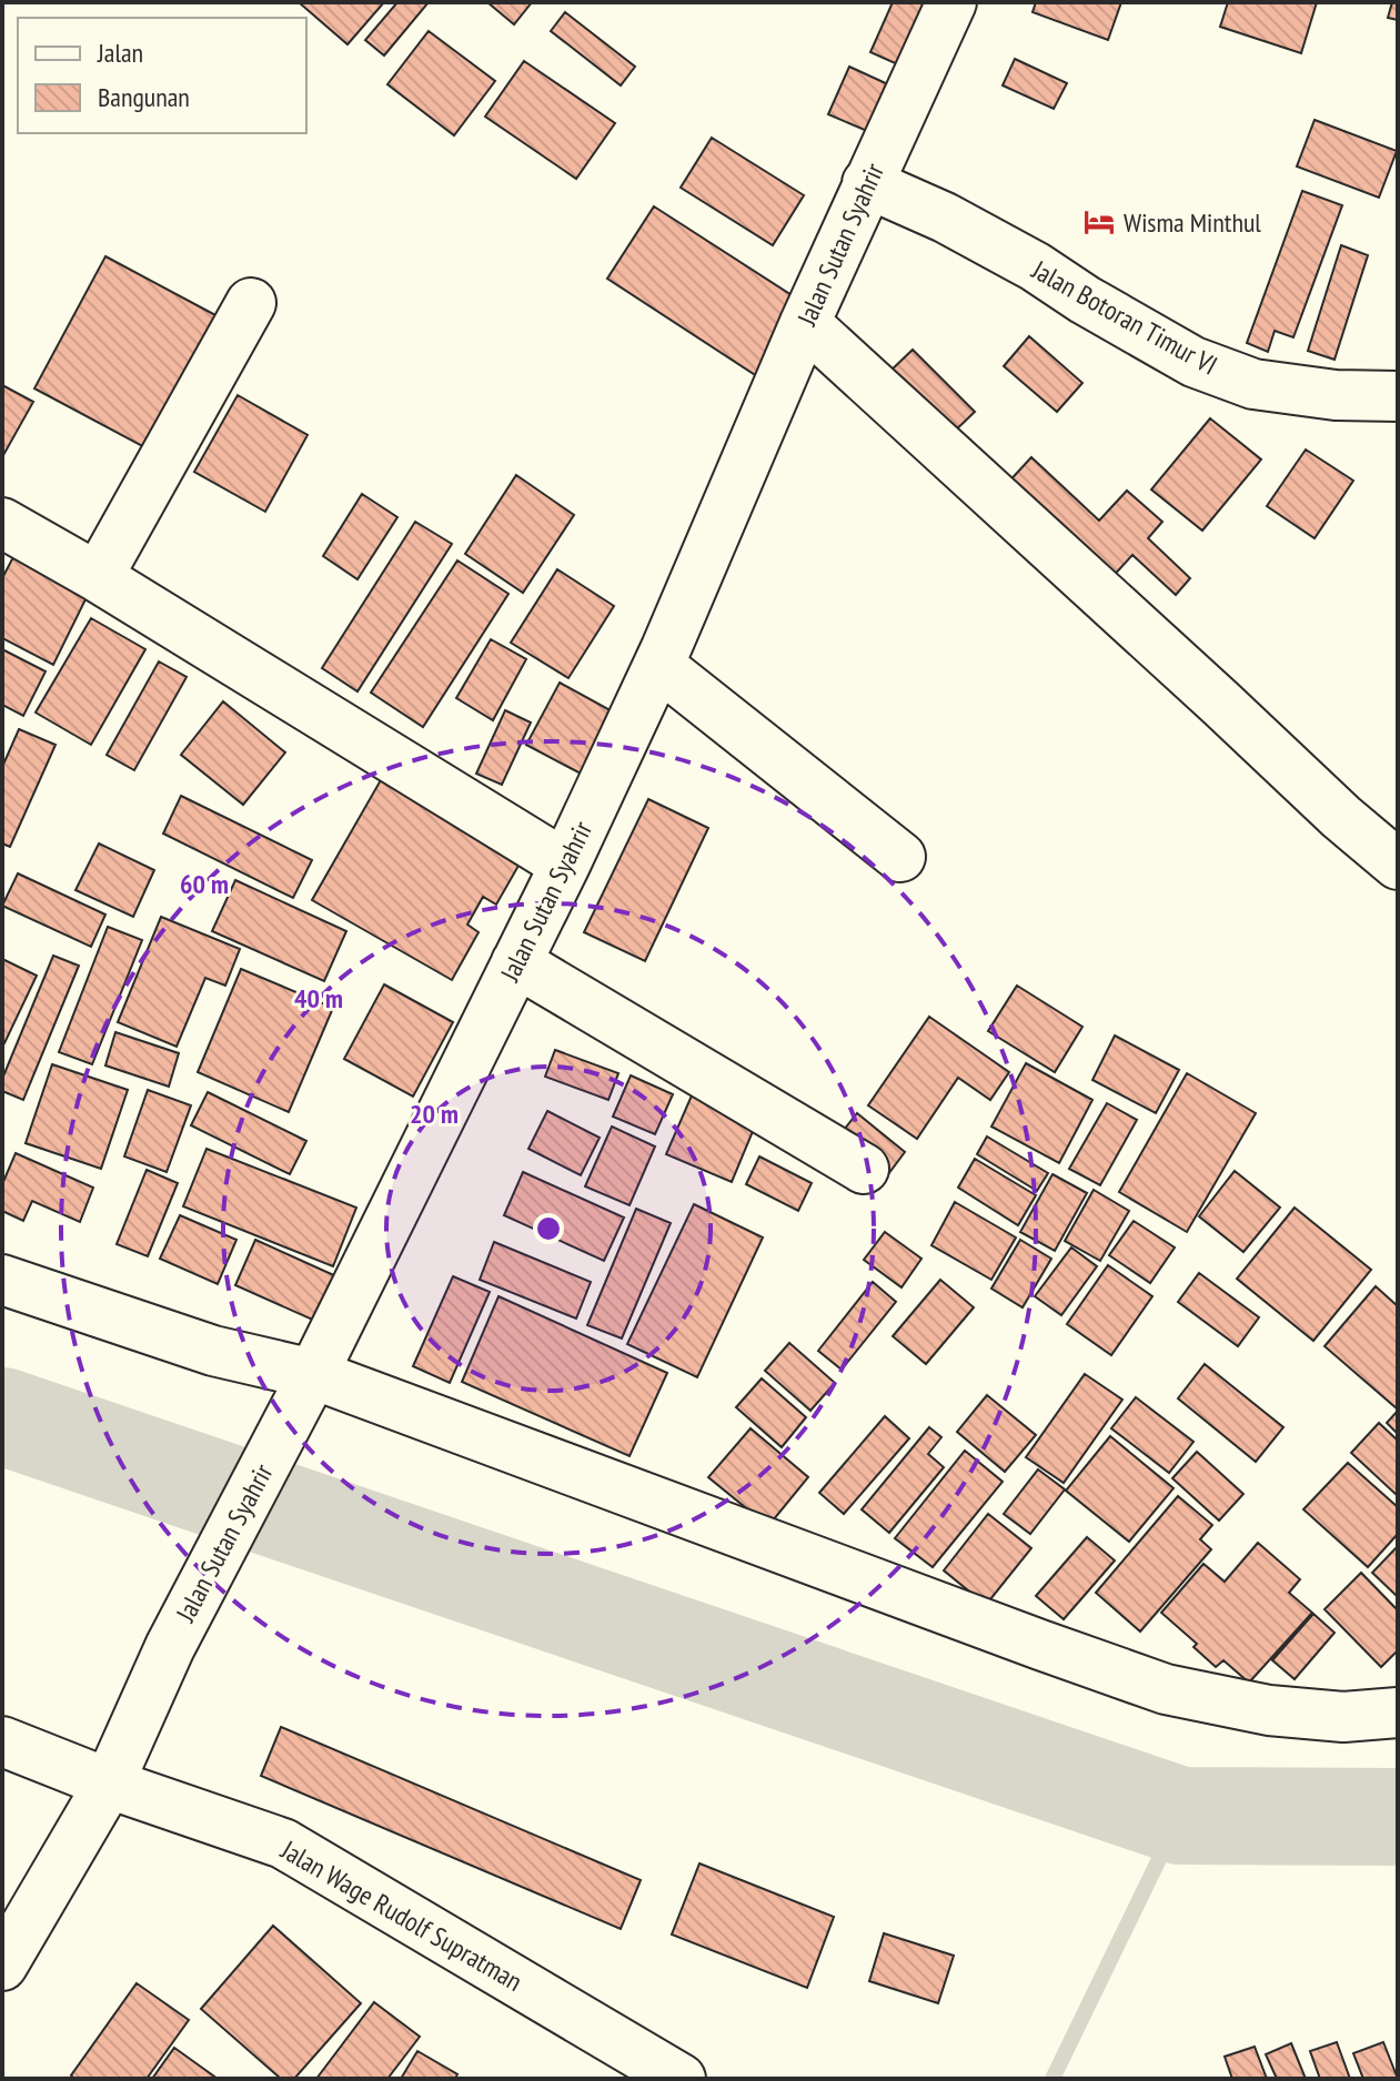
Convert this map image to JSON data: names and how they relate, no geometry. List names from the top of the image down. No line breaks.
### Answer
{"streets":{"street":["Jalan Sutan Syahrir","Jalan Botoran Timur VI","Jalan Wage Rudolf Supratman"]},"crossings":[["Jalan Sutan Syahrir","Jalan Botoran Timur VI"],["Jalan Sutan Syahrir","Jalan Wage Rudolf Supratman"]],"places":{"hotel":["Wisma Minthul"]},"legend":["Jalan","Bangunan"],"rings":["60 m","40 m","20 m"]}
